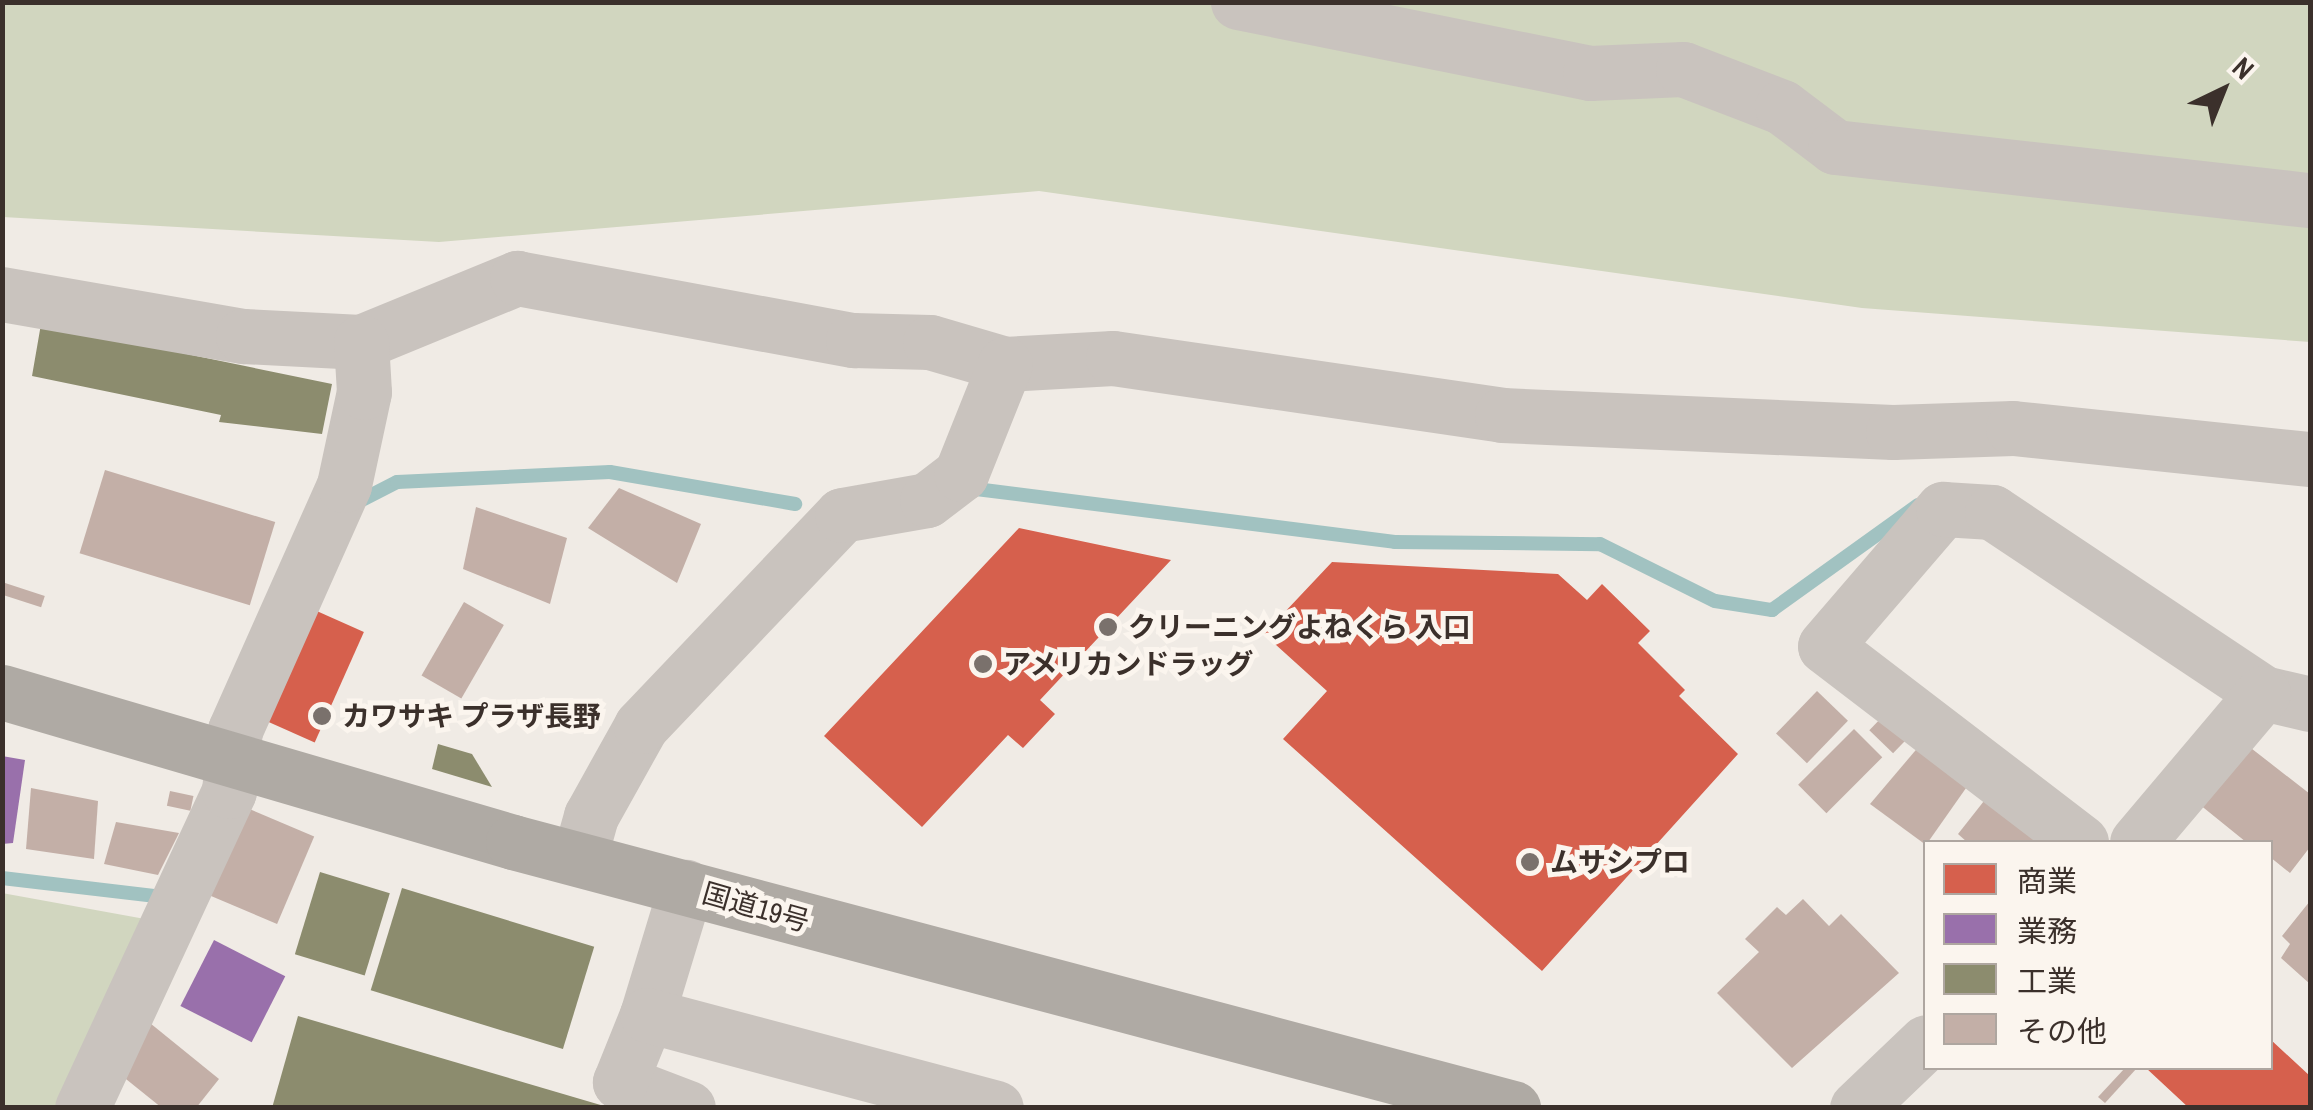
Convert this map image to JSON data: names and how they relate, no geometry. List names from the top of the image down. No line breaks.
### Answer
{"streets":{"highway":["国道19号"]},"places":["クリーニングよねくら 入口","アメリカンドラッグ","カワサキ プラザ長野","ムサシプロ"],"legend":["商業","業務","工業","その他"],"north":"top right"}
